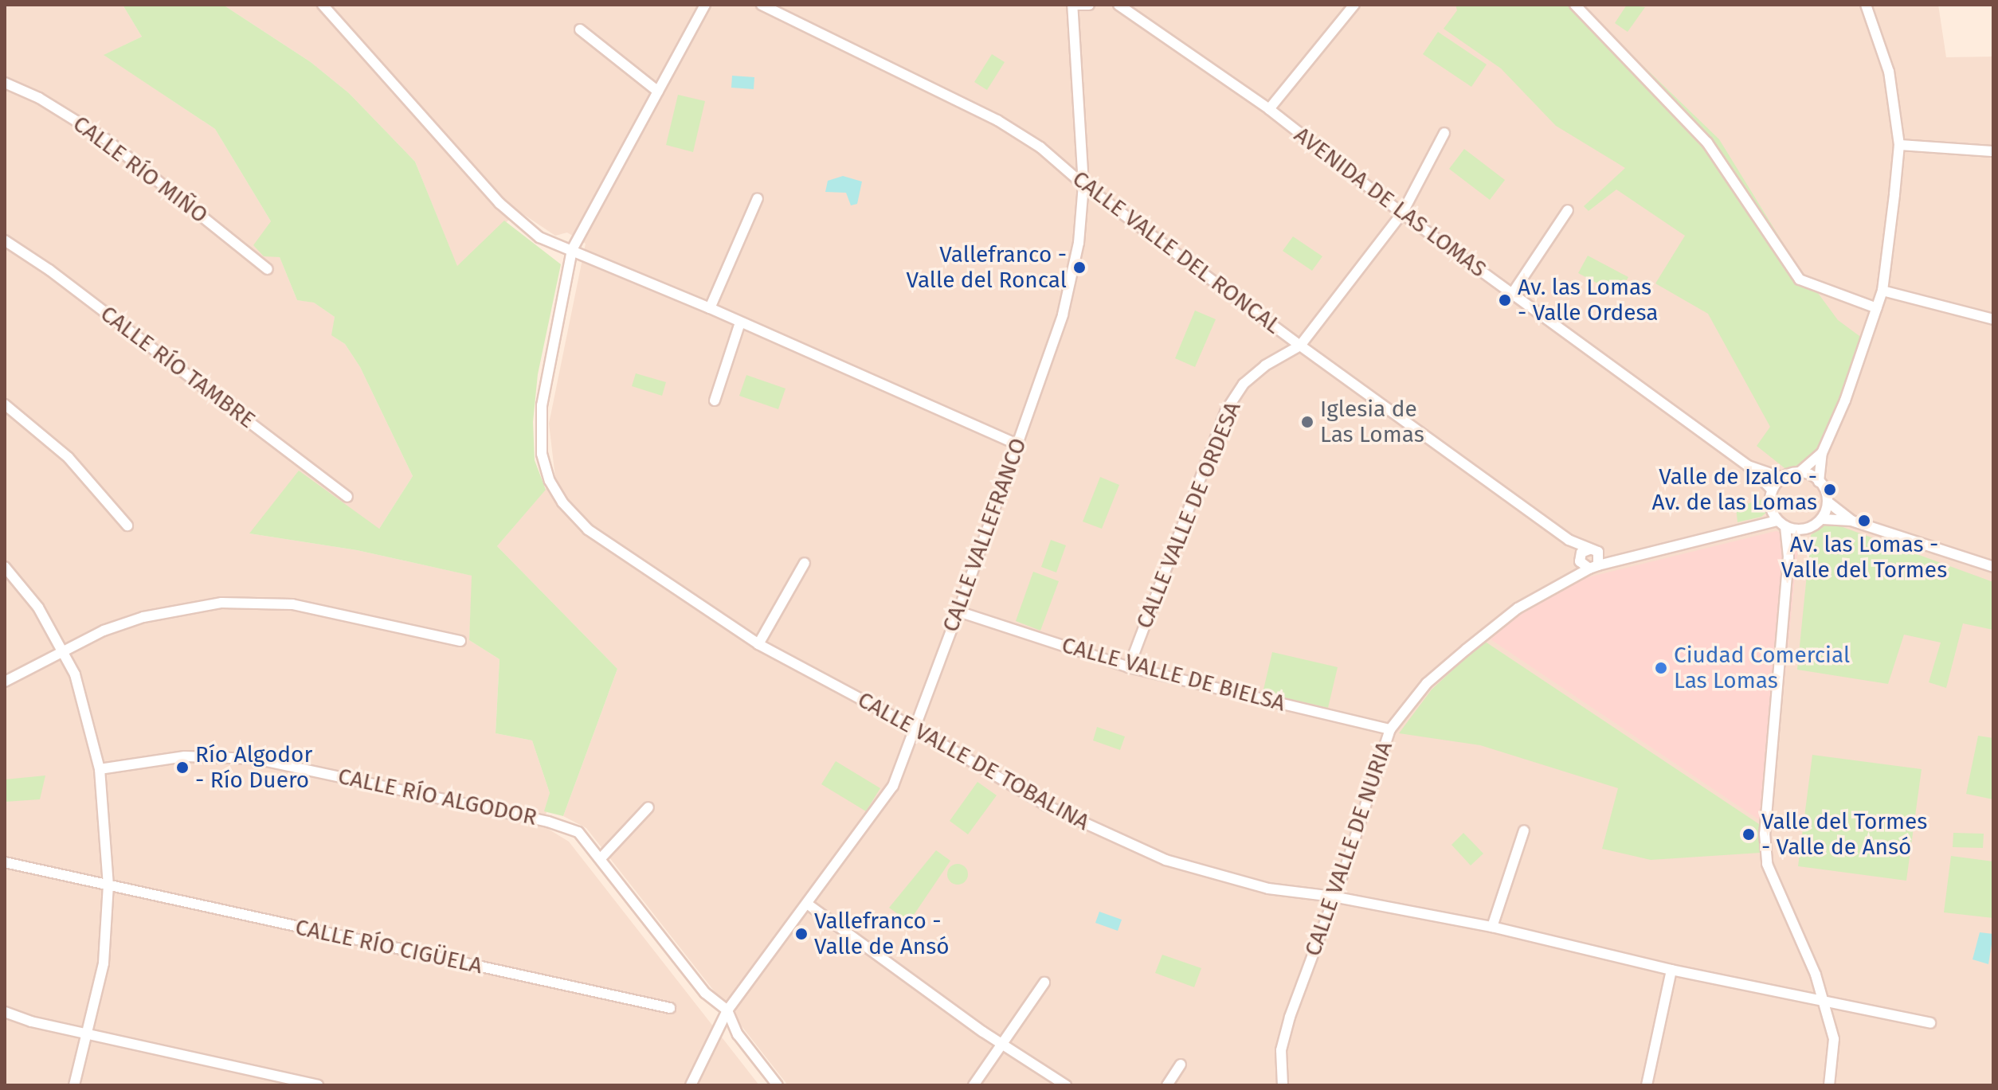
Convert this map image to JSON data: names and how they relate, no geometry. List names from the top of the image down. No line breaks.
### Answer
{"streets":{"street":["CALLE RÍO MIÑO","AVENIDA DE LAS LOMAS","CALLE VALLE DEL RONCAL","CALLE RÍO TAMBRE","CALLE VALLE DE ORDESA","CALLE VALLEFRANCO","CALLE VALLE DE BIELSA","CALLE VALLE DE TOBALINA","CALLE RÍO ALGODOR","CALLE VALLE DE NURIA","CALLE RÍO CIGÜELA"]},"crossings":[["AVENIDA DE LAS LOMAS","CALLE VALLE DE ORDESA"],["AVENIDA DE LAS LOMAS","CALLE VALLE DE NURIA"],["CALLE VALLE DEL RONCAL","CALLE VALLE DE ORDESA"],["CALLE VALLE DEL RONCAL","CALLE VALLEFRANCO"],["CALLE VALLE DEL RONCAL","CALLE VALLE DE NURIA"],["CALLE VALLE DE ORDESA","CALLE VALLE DE BIELSA"],["CALLE VALLEFRANCO","CALLE VALLE DE BIELSA"],["CALLE VALLEFRANCO","CALLE VALLE DE TOBALINA"],["CALLE VALLEFRANCO","CALLE RÍO ALGODOR"],["CALLE VALLE DE BIELSA","CALLE VALLE DE NURIA"],["CALLE VALLE DE TOBALINA","CALLE VALLE DE NURIA"]],"places":["Vallefranco - Valle del Roncal","Av. las Lomas - Valle Ordesa","Iglesia de Las Lomas","Valle de Izalco - Av. de las Lomas","Av. las Lomas - Valle del Tormes","Ciudad Comercial Las Lomas","Río Algodor - Río Duero","Valle del Tormes - Valle de Ansó","Vallefranco - Valle de Ansó"]}
